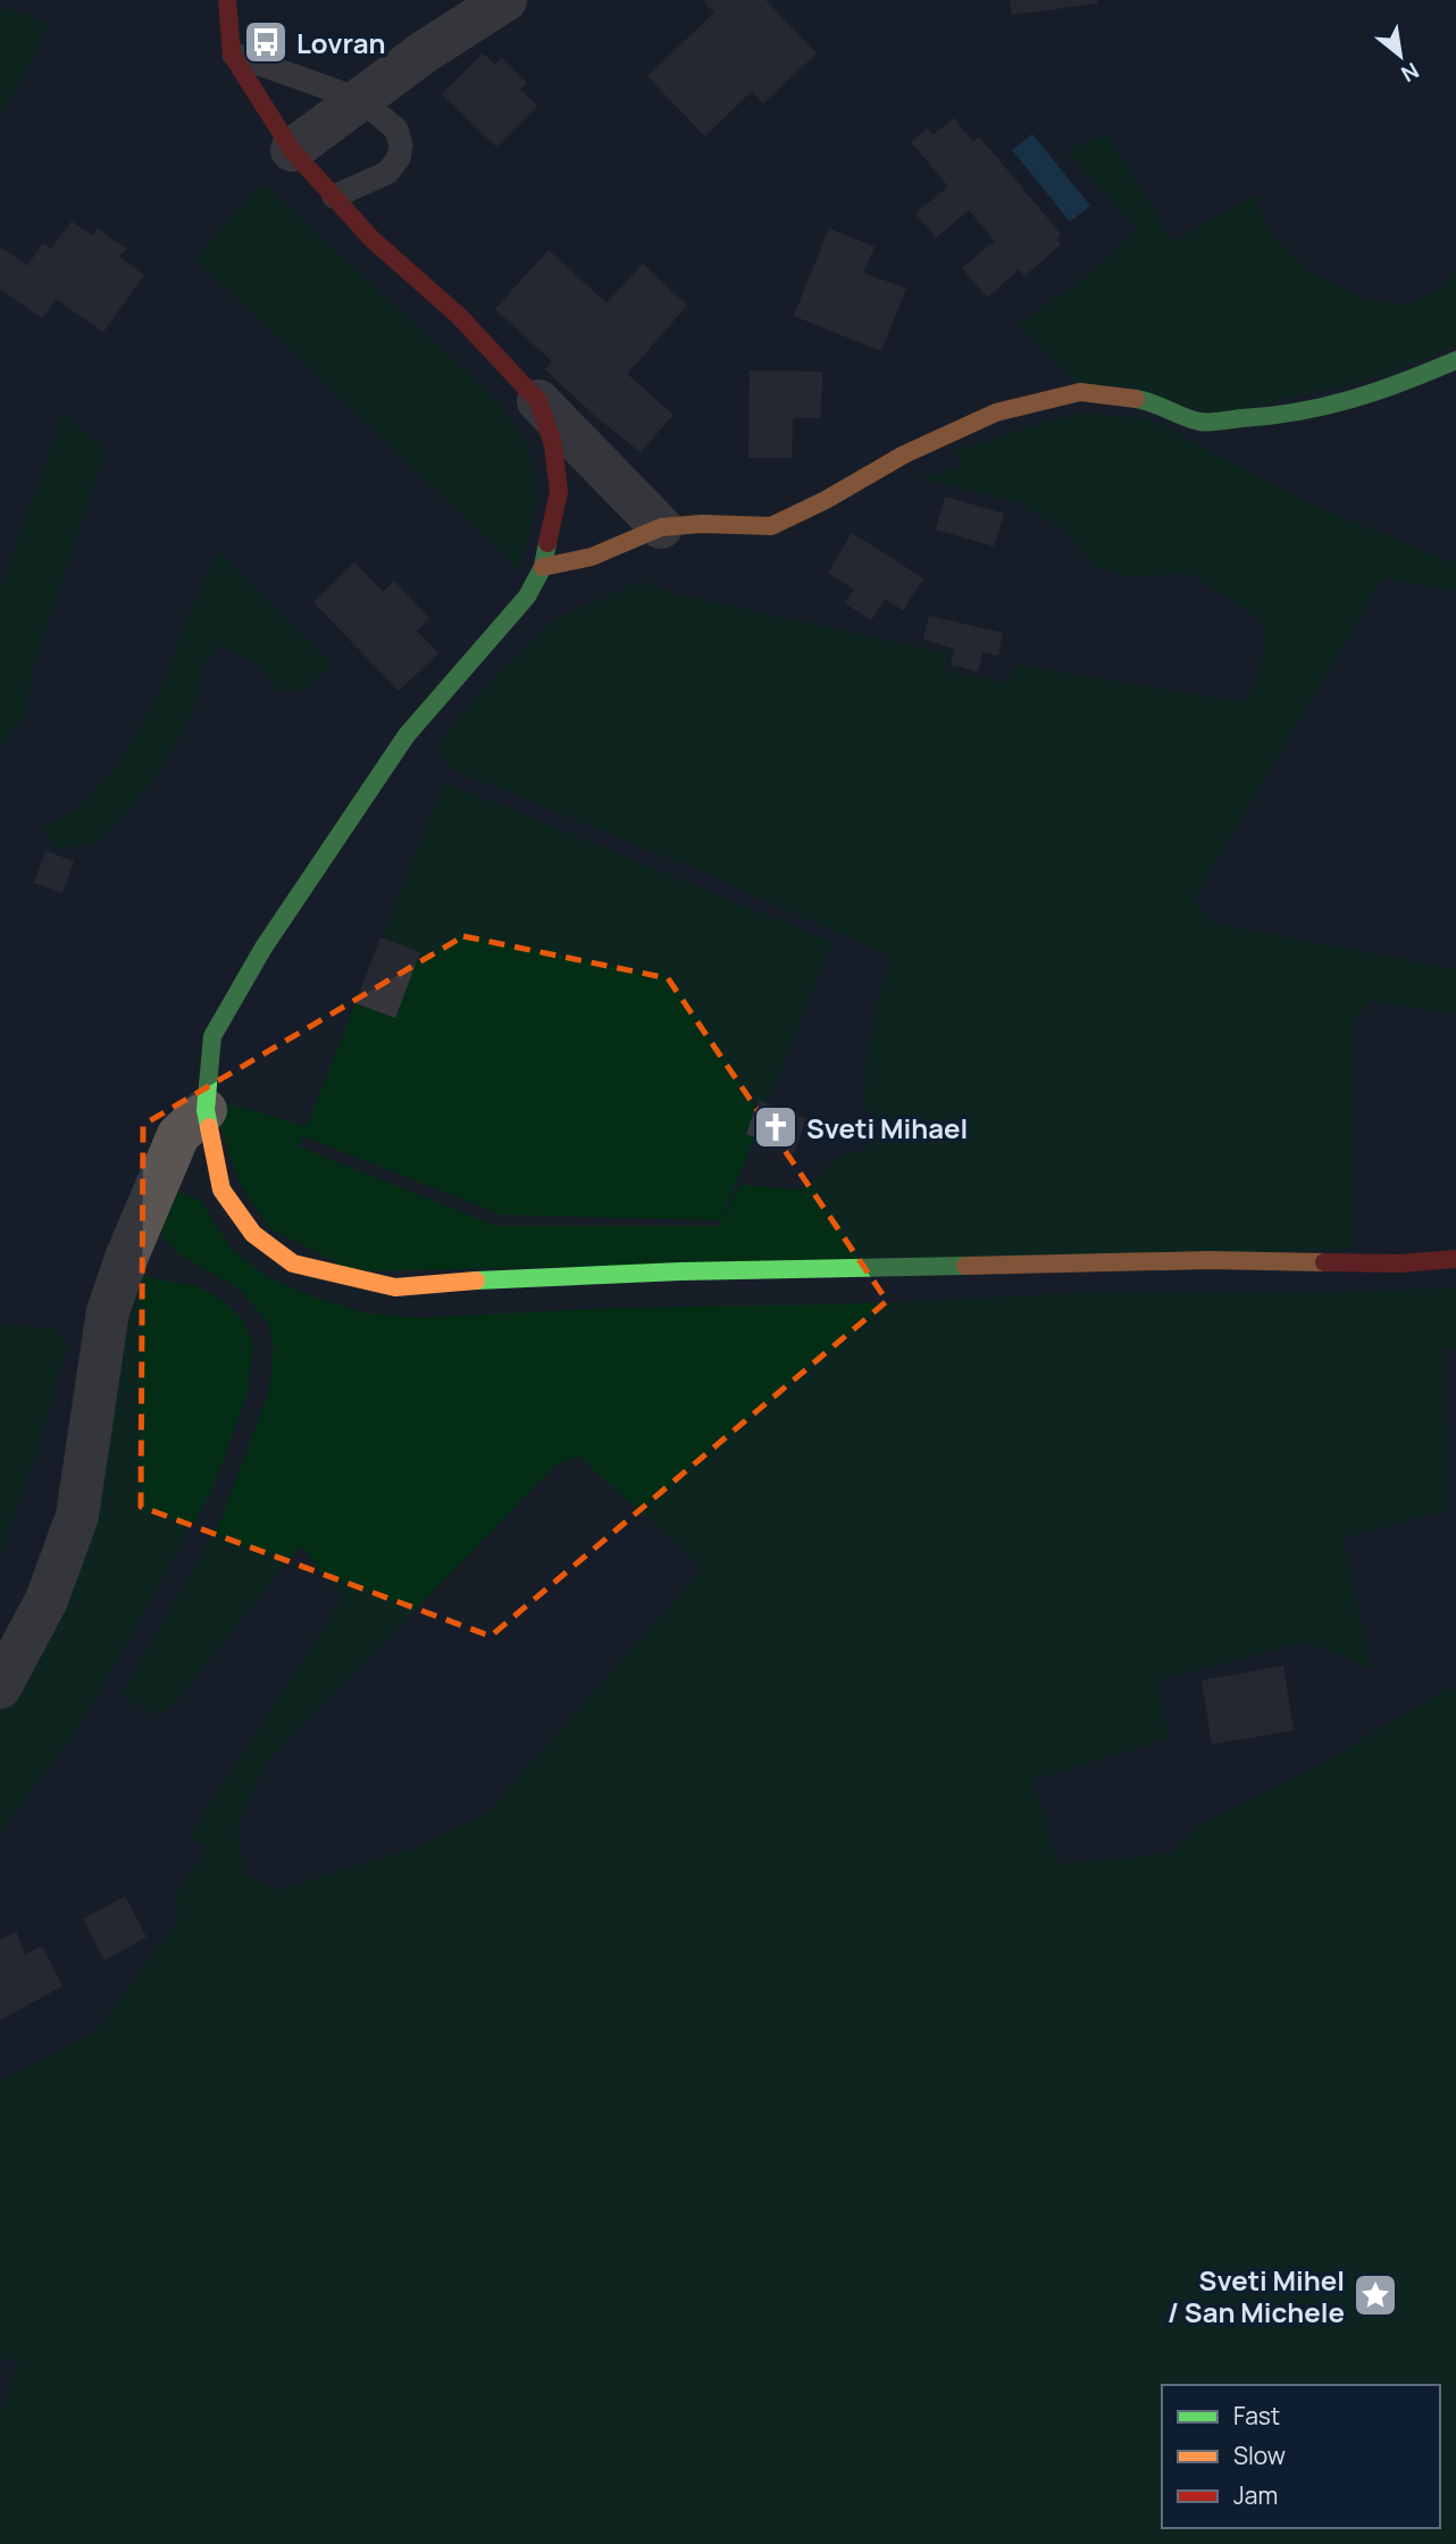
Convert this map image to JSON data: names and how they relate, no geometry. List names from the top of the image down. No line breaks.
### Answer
{"places":{"bus stop":["Lovran"],"church":["Sveti Mihael"],"place":["Sveti Mihel / San Michele"]},"legend":["Fast","Slow","Jam"],"north":"bottom right"}
